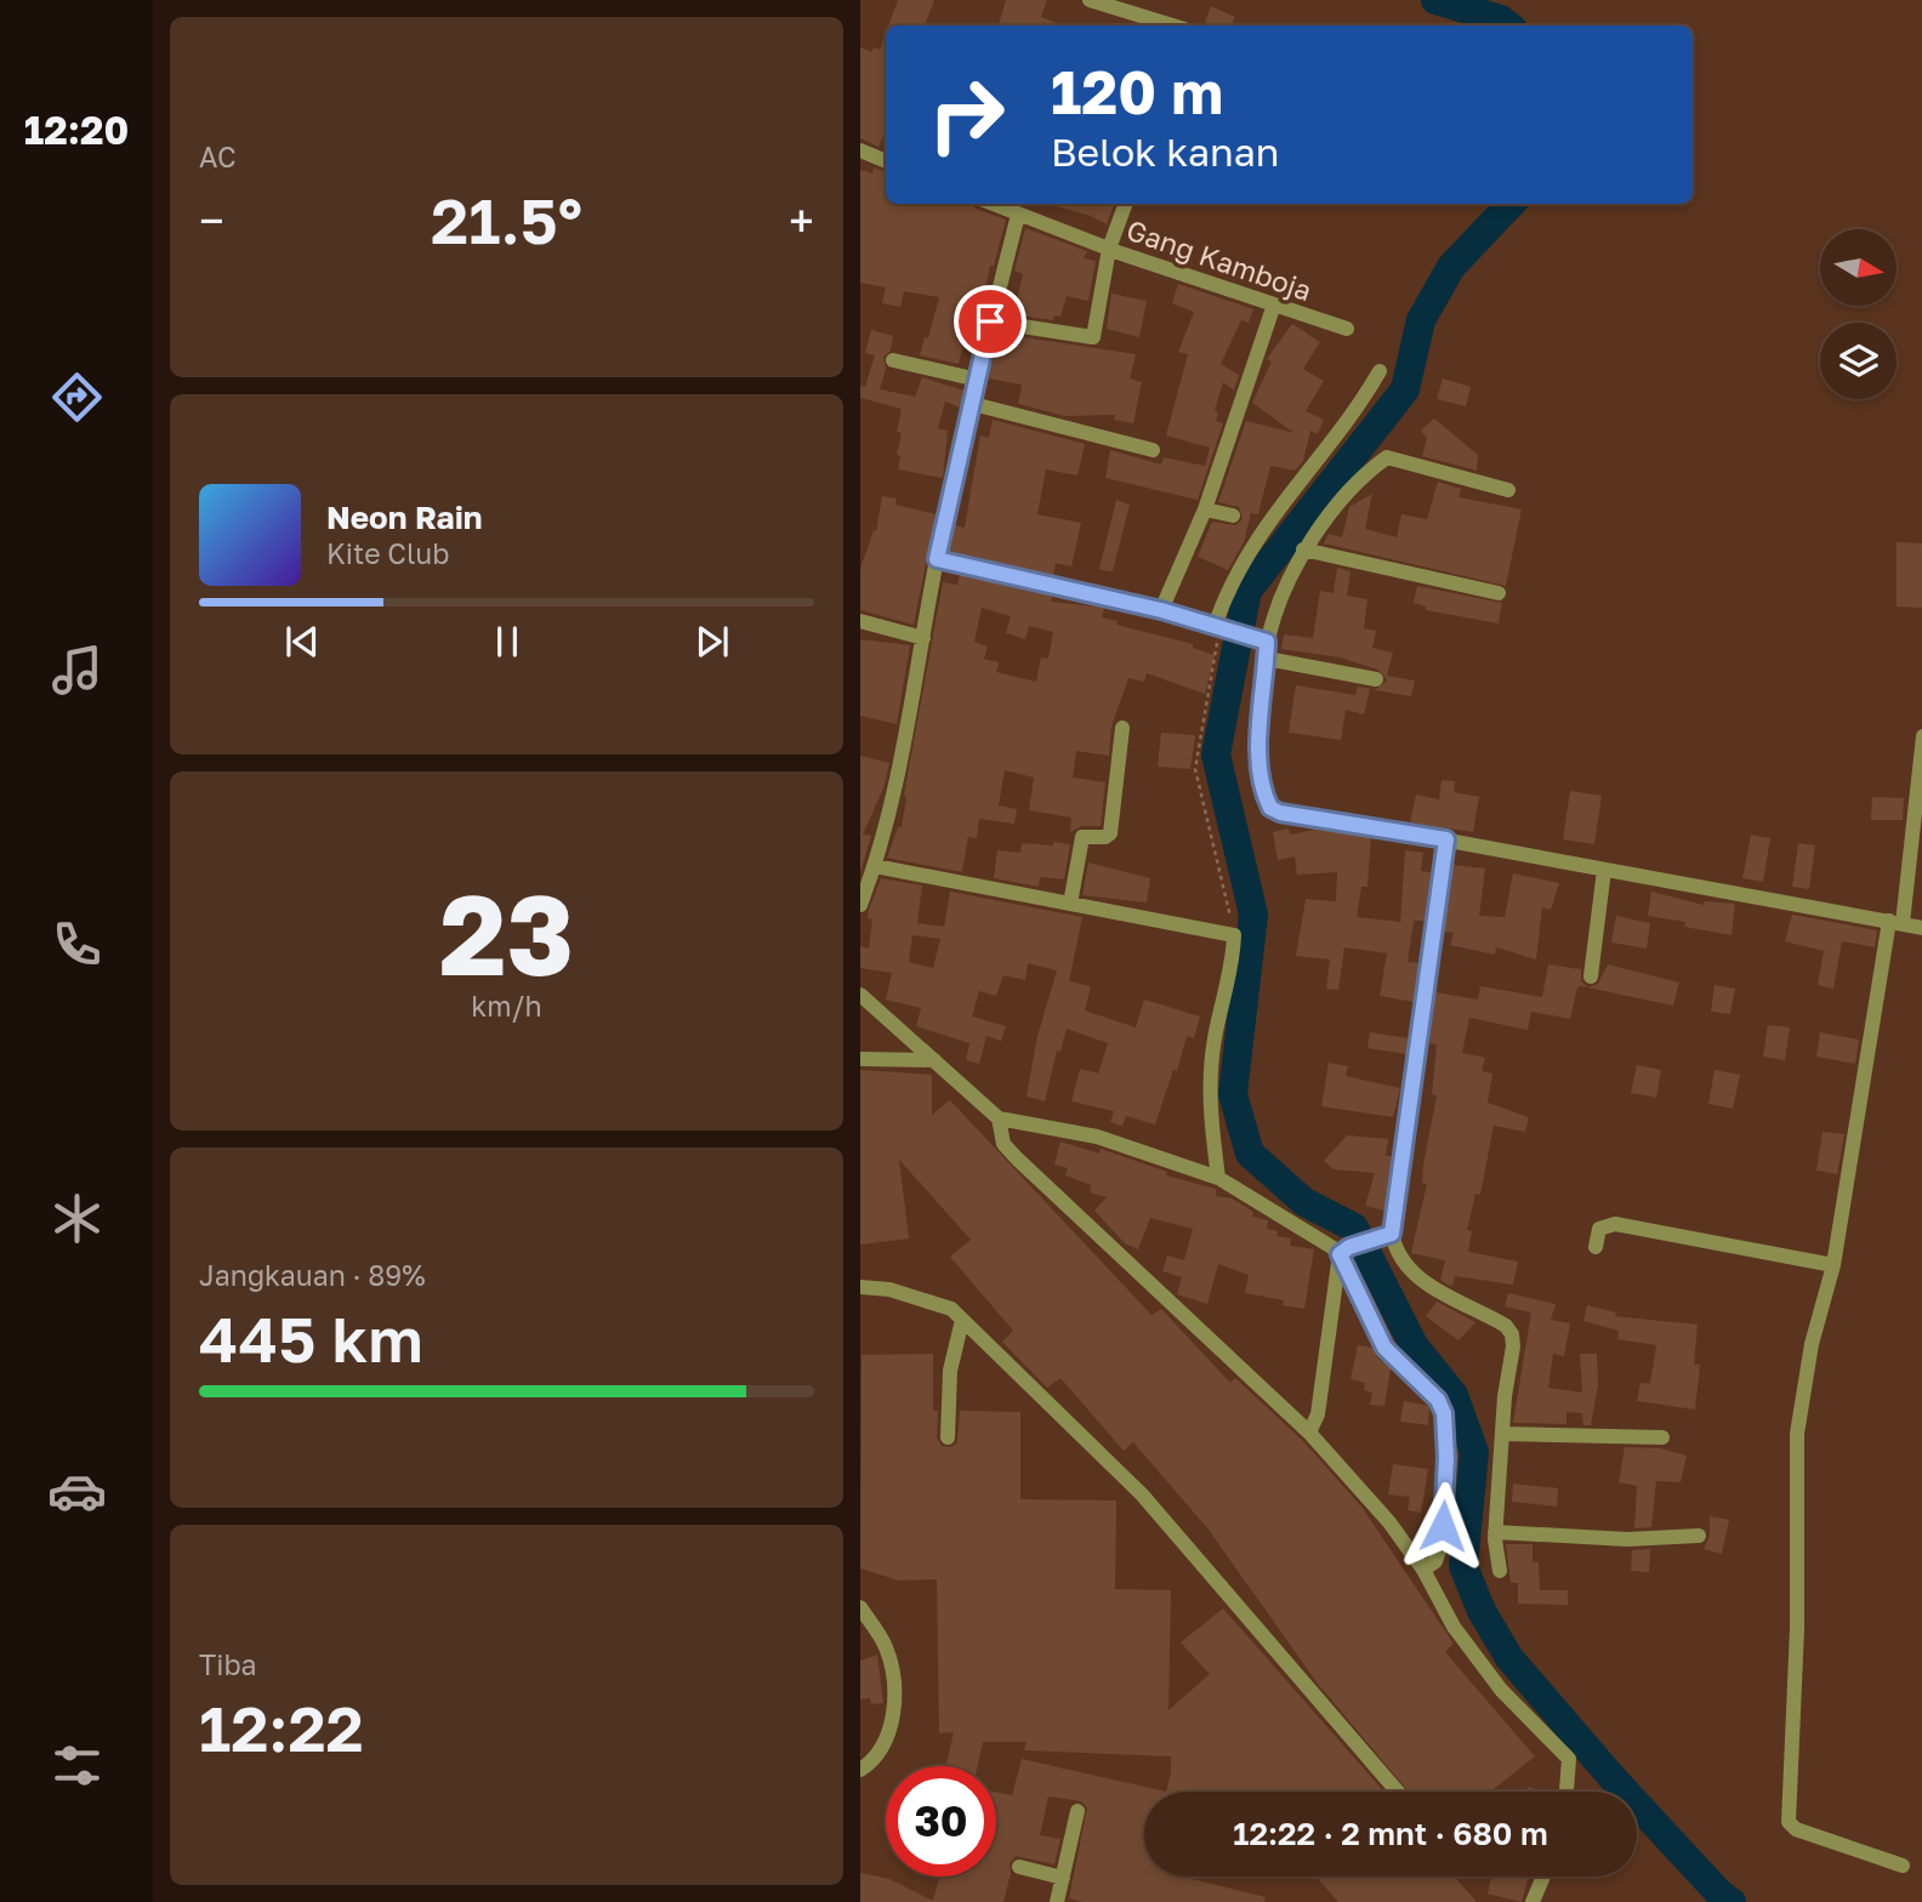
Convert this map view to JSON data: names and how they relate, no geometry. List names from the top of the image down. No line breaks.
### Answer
{"streets":{"street":["Gang Kamboja"]},"north":"right","page":{"tabs":"12:20","tile":["AC",["23","km/h"],["Jangkauan · 89%","445 km"],["Tiba","12:22"]],"turn":["120 m","Belok kanan"],"heat":["−","21.5°","+"],"song":["Neon Rain","Kite Club"],"limit":"30","trip":"12:22 · 2 mnt · 680 m"}}
